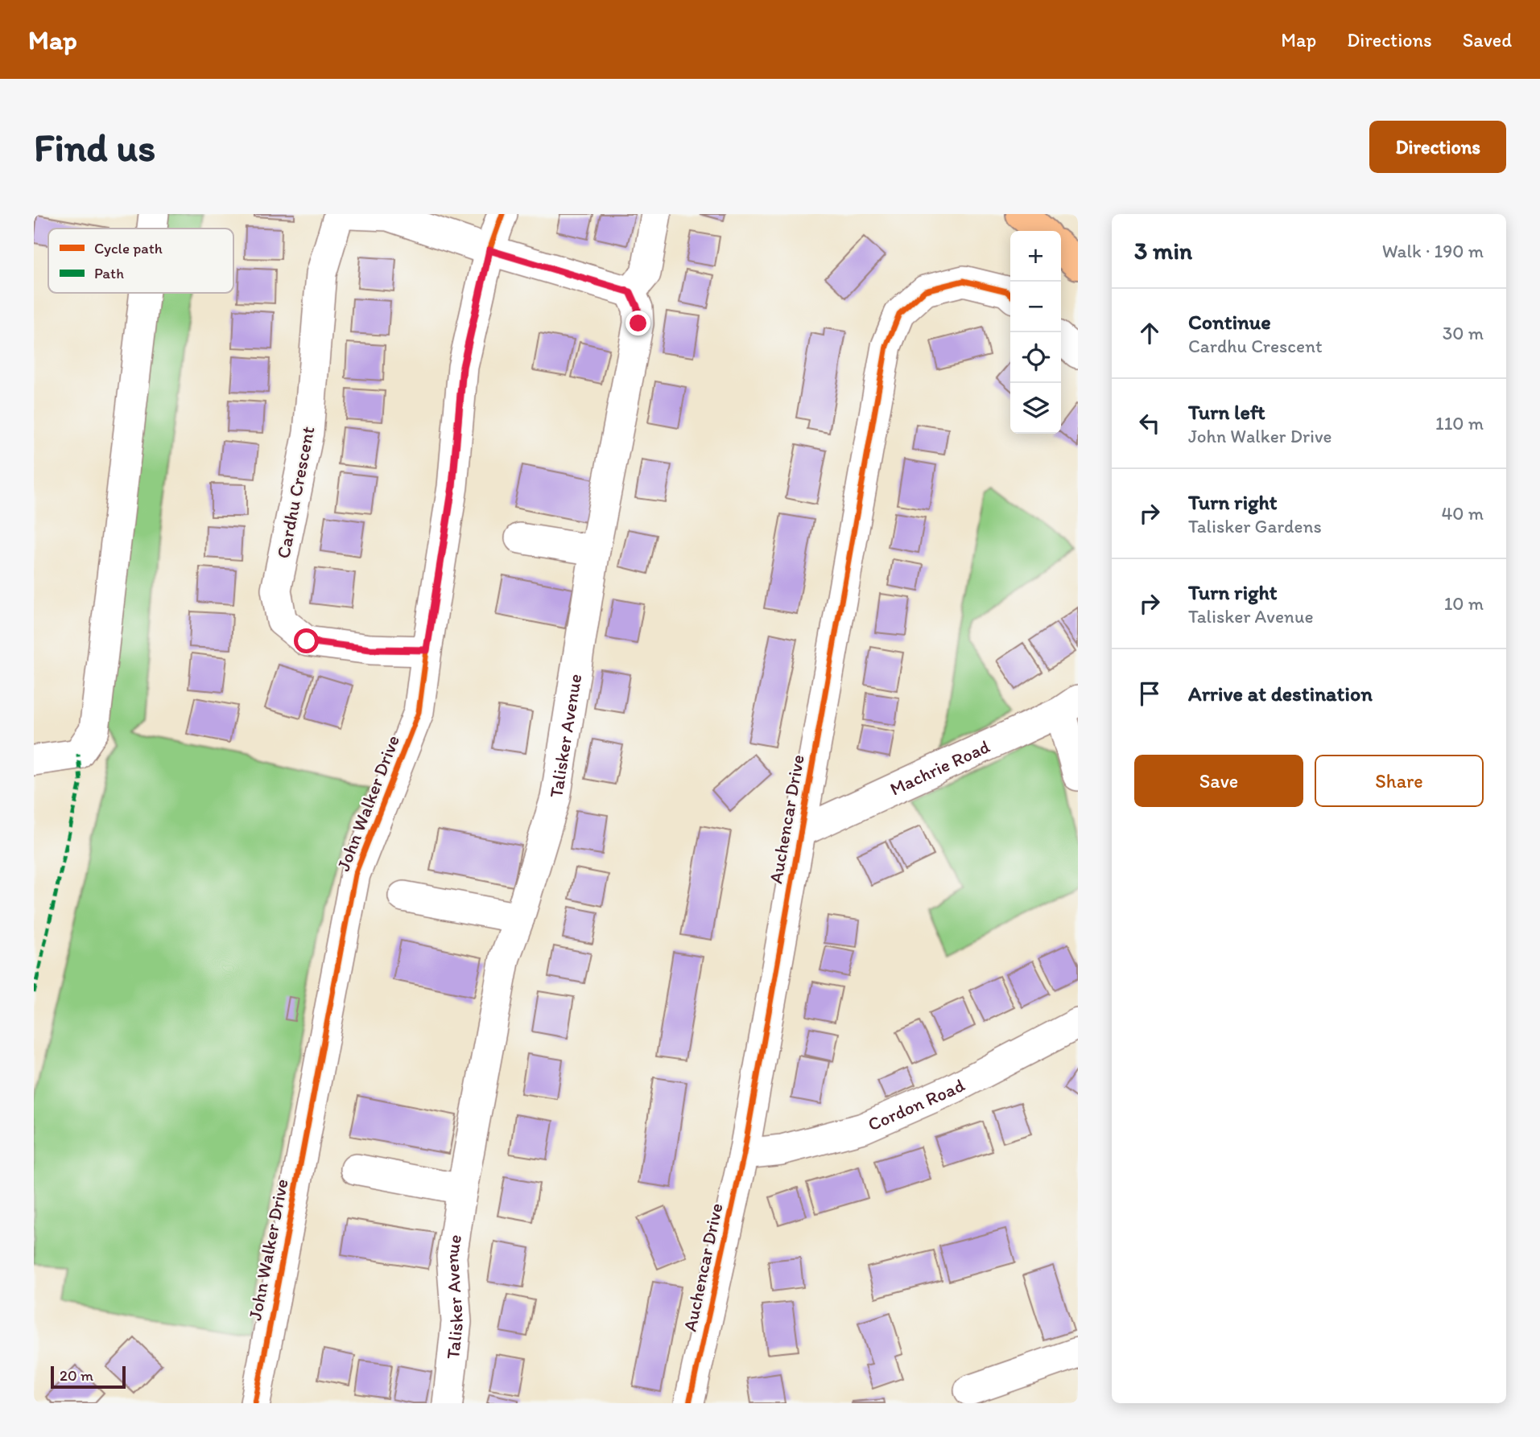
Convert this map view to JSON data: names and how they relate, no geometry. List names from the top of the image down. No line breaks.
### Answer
{"streets":{"street":["Cardhu Crescent","Talisker Avenue","Machrie Road","John Walker Drive","Auchencar Drive","Cordon Road"]},"crossings":[["Cardhu Crescent","John Walker Drive"],["Machrie Road","Auchencar Drive"],["Auchencar Drive","Cordon Road"]],"legend":["Cycle path","Path"],"scale_bar":"20 m","page":{"header":"Map","nav":["Map","Directions","Saved"],"buttons":["Directions",["Save","Share"]],"title":"Find us","heading":["3 min","Walk · 190 m"],"map_buttons":["+","−"],"list":[["Continue","Cardhu Crescent","30 m"],["Turn left","John Walker Drive","110 m"],["Turn right","Talisker Gardens","40 m"],["Turn right","Talisker Avenue","10 m"],"Arrive at destination"],"scale":"20 m"}}
